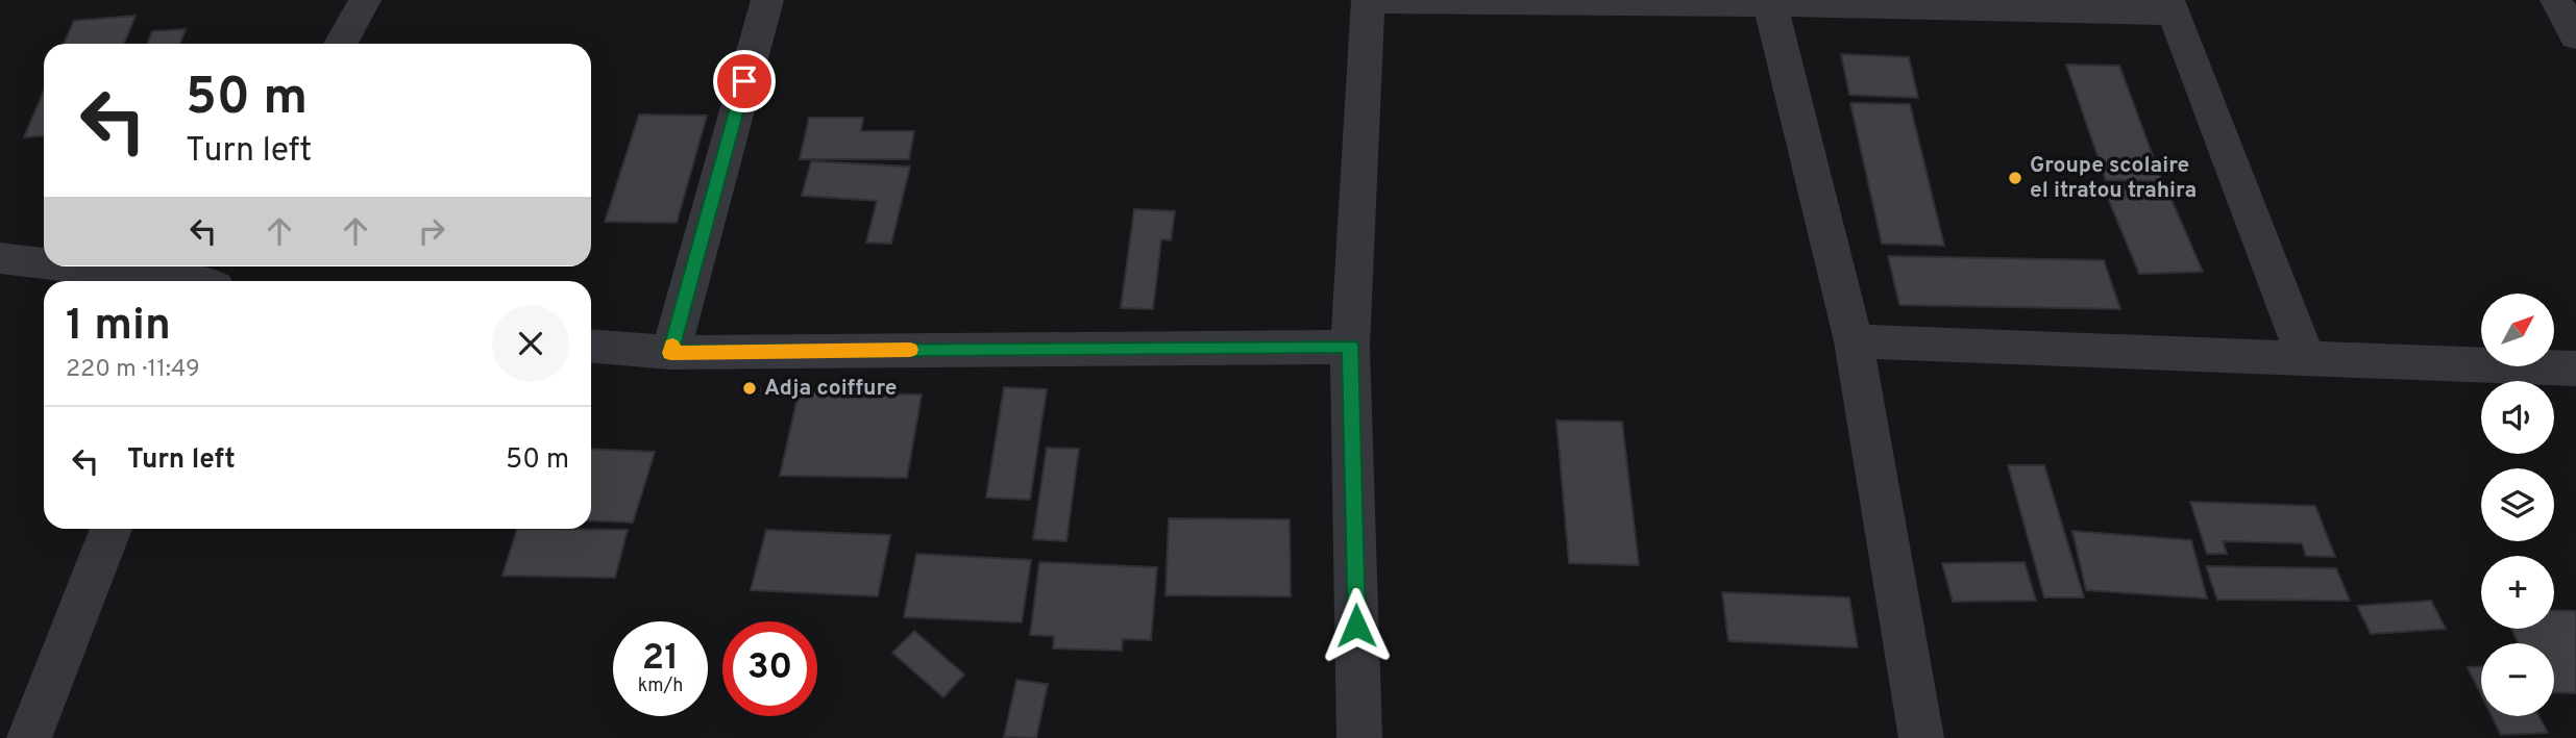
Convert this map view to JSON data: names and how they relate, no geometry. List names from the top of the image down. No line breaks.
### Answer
{"places":["Groupe scolaire el itratou trahira","Adja coiffure"],"north":"top right","page":{"turn":["50 m","Turn left"],"heading":["1 min","220 m · 11:49"],"map_buttons":["+","−"],"list":[{"name":"Turn left","value":"50 m"}],"speed":"21 km/h","limit":"30"}}
